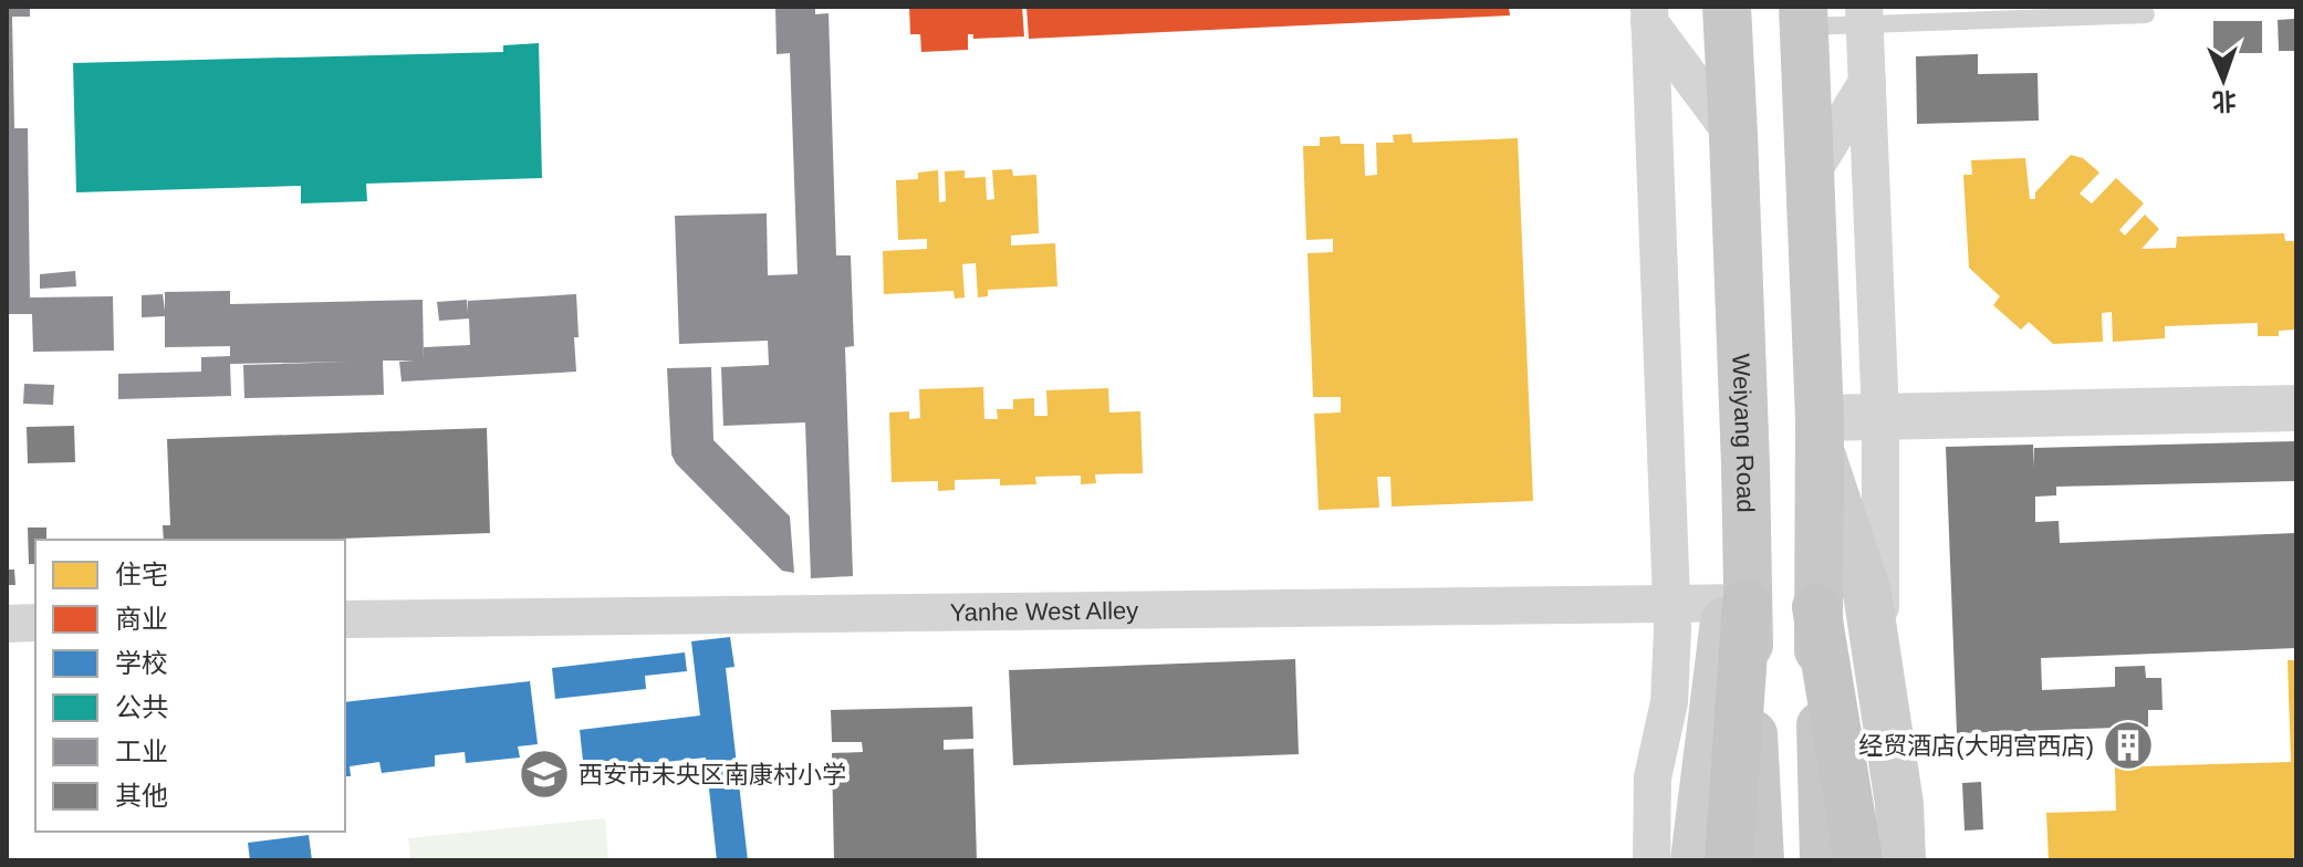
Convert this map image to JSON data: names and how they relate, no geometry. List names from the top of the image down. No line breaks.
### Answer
{"streets":{"main road":["Weiyang Road"],"street":["Yanhe West Alley"]},"crossings":[["Weiyang Road","Yanhe West Alley"]],"places":{"building":["经贸酒店(大明宫西店)"],"school or university":["西安市未央区南康村小学"]},"legend":["住宅","商业","学校","公共","工业","其他"],"north":"bottom"}
